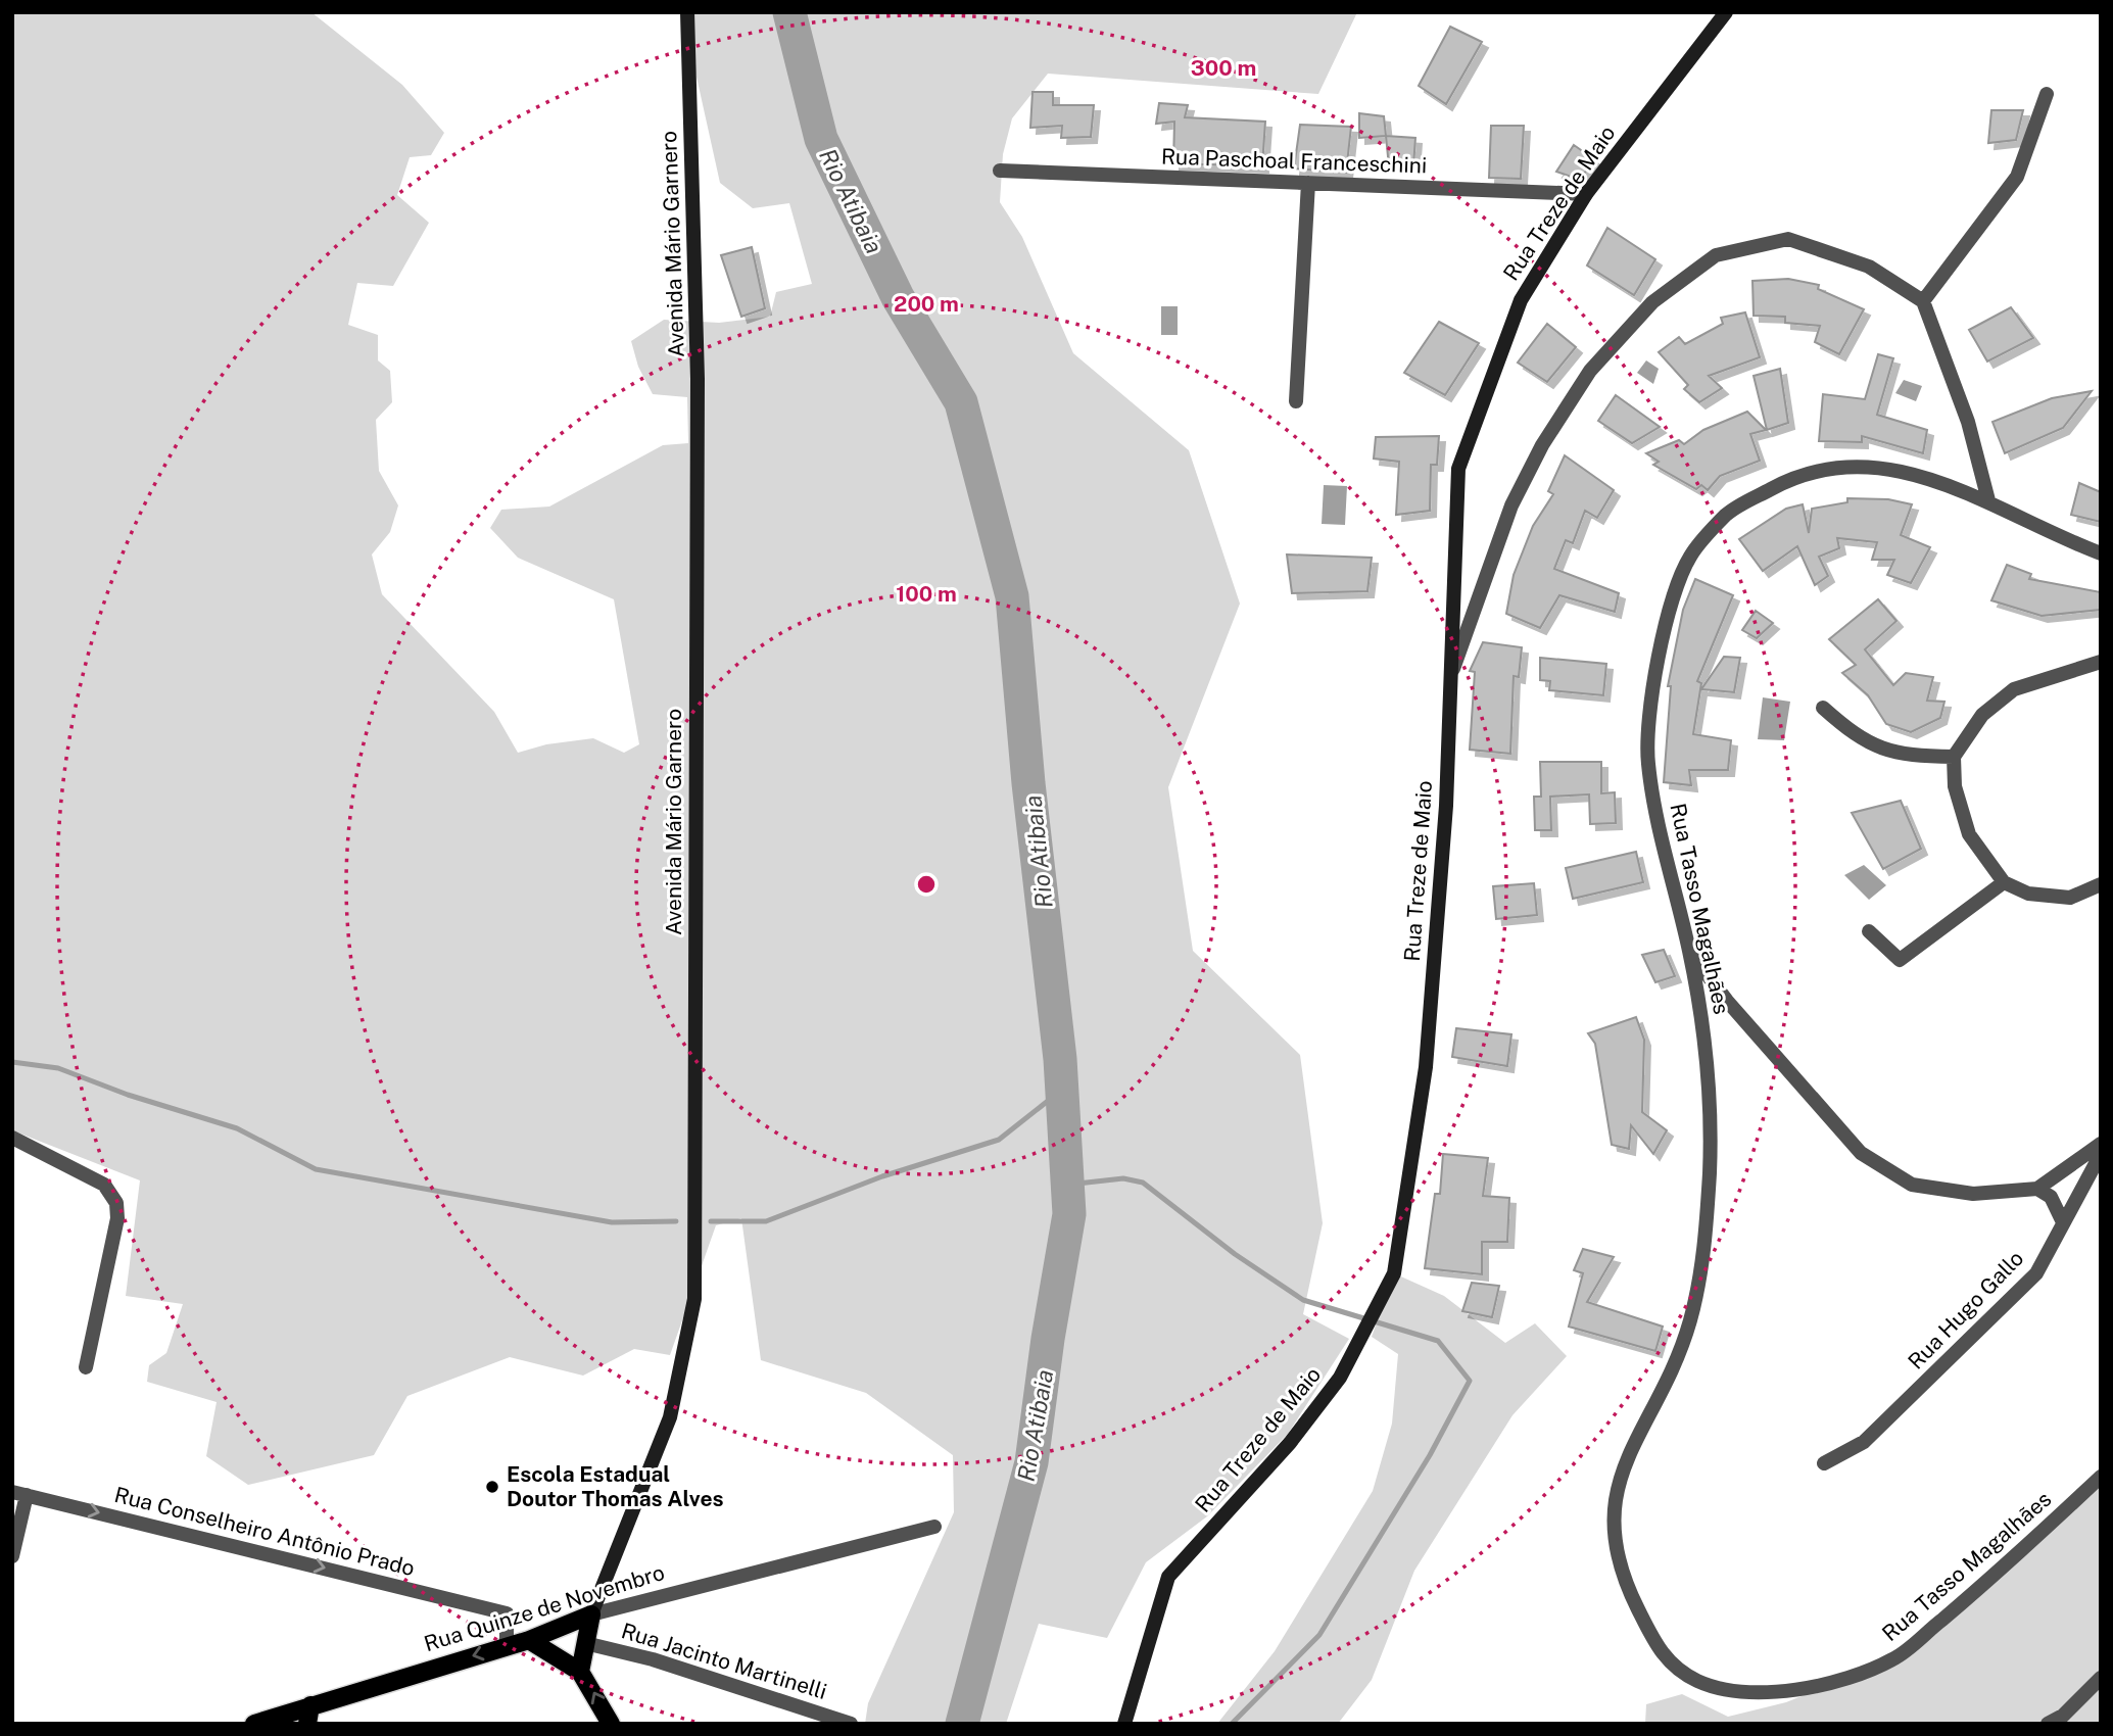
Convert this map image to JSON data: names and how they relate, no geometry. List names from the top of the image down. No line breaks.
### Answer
{"streets":{"main road":["Rua Quinze de Novembro"],"street":["Rua Paschoal Franceschini","Rua Treze de Maio","Avenida Mário Garnero","Rua Tasso Magalhães","Rua Hugo Gallo","Rua Conselheiro Antônio Prado","Rua Jacinto Martinelli"]},"crossings":[["Rua Paschoal Franceschini","Rua Treze de Maio"],["Avenida Mário Garnero","Rua Quinze de Novembro"],["Rua Conselheiro Antônio Prado","Rua Quinze de Novembro"]],"one_way":["Rua Conselheiro Antônio Prado"],"water":["Rio Atibaia"],"places":["Escola Estadual Doutor Thomas Alves"],"rings":["300 m","200 m","100 m"]}
